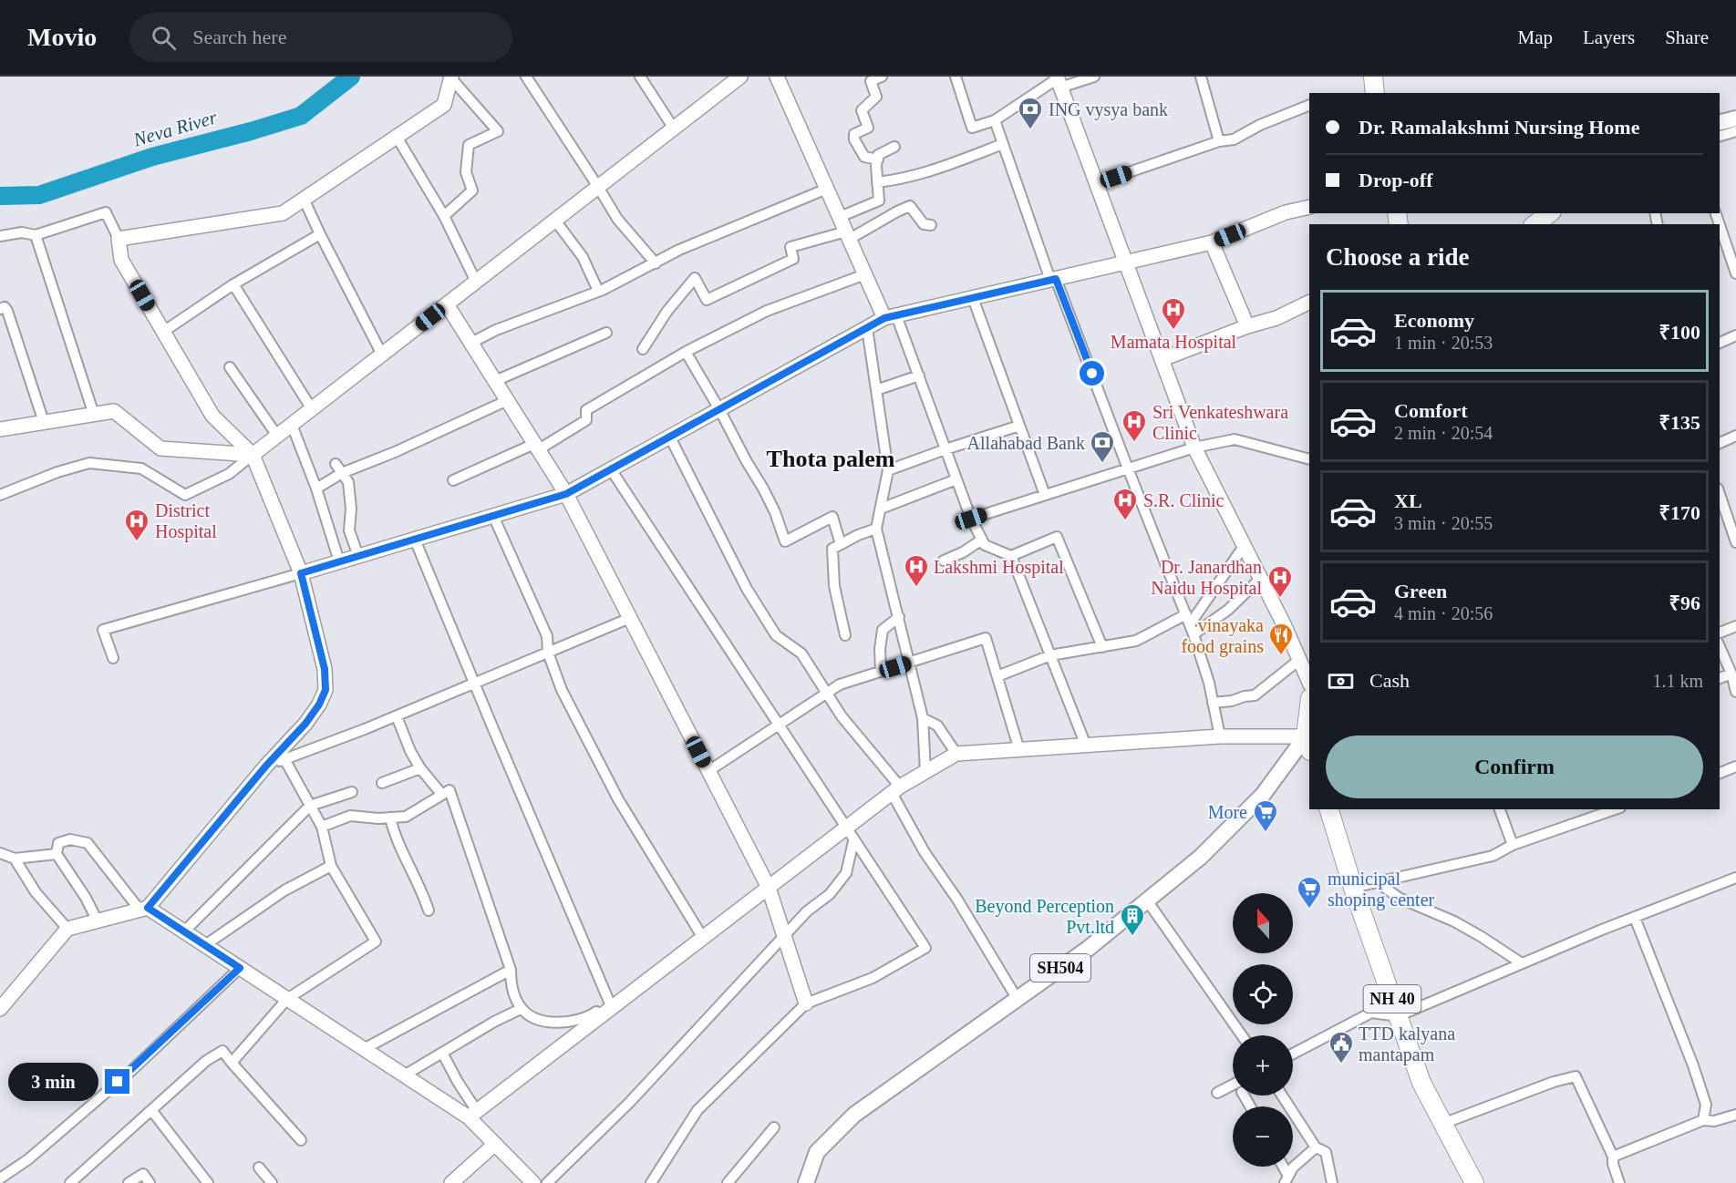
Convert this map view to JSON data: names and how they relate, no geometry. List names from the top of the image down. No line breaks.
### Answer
{"streets":{"highway":["NH 40"],"main road":["SH504"]},"districts":["Thota palem"],"water":["Neva River"],"places":{"bank":["ING vysya bank","Allahabad Bank"],"hospital":["Mamata Hospital","Sri Venkateshwara Clinic","S.R. Clinic","District Hospital","Lakshmi Hospital","Dr. Janardhan Naidu Hospital"],"restaurant":["vinayaka food grains"],"supermarket":["More","municipal shoping center"],"building":["Beyond Perception Pvt.ltd"],"public building":["TTD kalyana mantapam"]},"north":"top","page":{"header":"Movio","search":"Search here","nav":["Map","Layers","Share"],"banner":["Dr. Ramalakshmi Nursing Home","Drop-off"],"heading":"Choose a ride","list":[{"name":"Economy","note":"1 min · 20:53","value":"₹100"},{"name":"Comfort","note":"2 min · 20:54","value":"₹135"},{"name":"XL","note":"3 min · 20:55","value":"₹170"},{"name":"Green","note":"4 min · 20:56","value":"₹96"}],"pay":["Cash","1.1 km"],"buttons":"Confirm","map_buttons":["+","−"],"bubble":"3 min"}}
